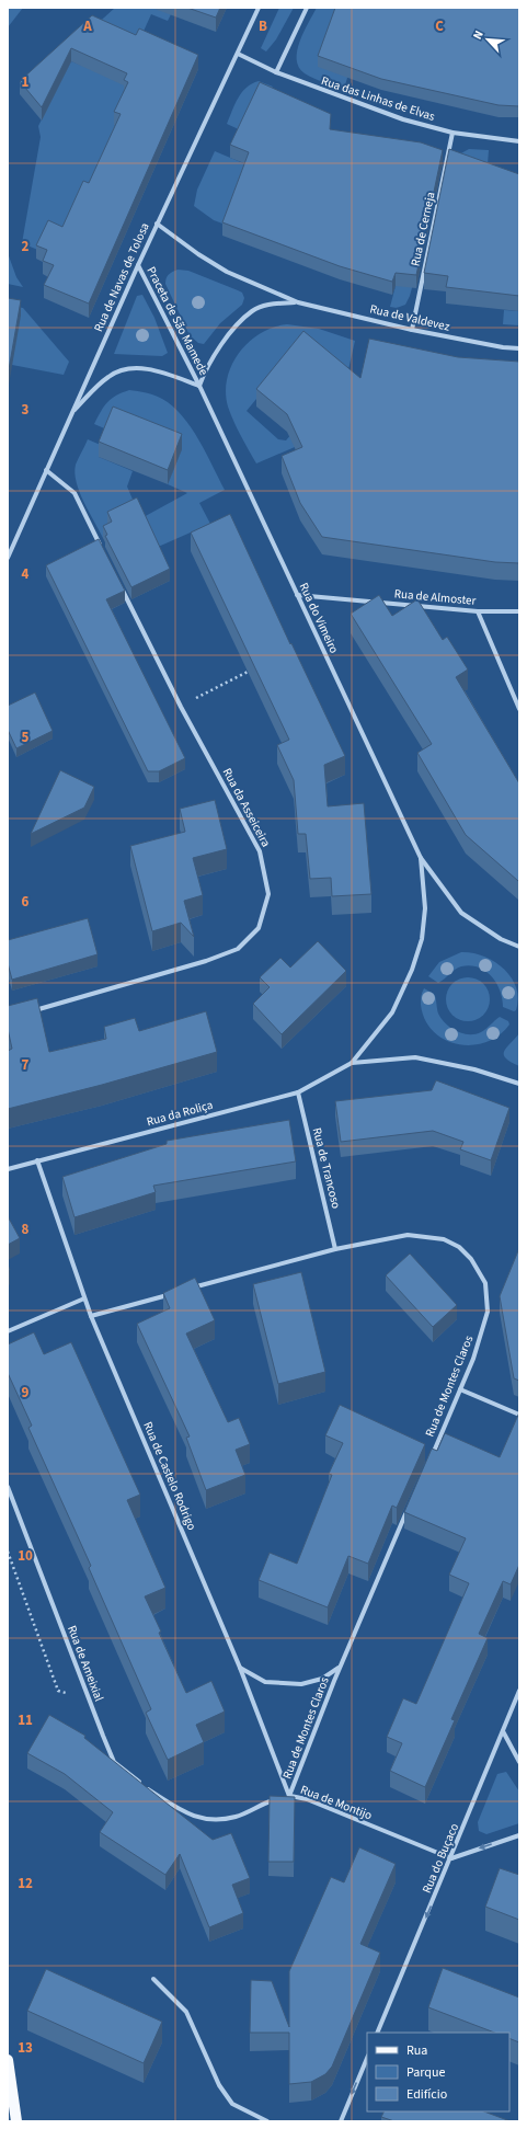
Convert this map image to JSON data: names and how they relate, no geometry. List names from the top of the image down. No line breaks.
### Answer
{"streets":{"street":["Rua das Linhas de Elvas","Rua de Cerneja","Rua de Navas de Tolosa","Rua de Valdevez","Praceta de São Mamede","Rua de Almoster","Rua do Vimeiro","Rua da Asseiceira","Rua da Roliça","Rua de Trancoso","Rua de Montes Claros","Rua de Castelo Rodrigo","Rua de Ameixial","Rua de Montijo","Rua do Buçaco"]},"crossings":[["Rua das Linhas de Elvas","Rua de Cerneja"],["Rua das Linhas de Elvas","Rua de Navas de Tolosa"],["Rua de Cerneja","Rua de Valdevez"],["Rua de Navas de Tolosa","Praceta de São Mamede"],["Rua de Valdevez","Praceta de São Mamede"],["Praceta de São Mamede","Rua do Vimeiro"],["Rua de Almoster","Rua do Vimeiro"],["Rua da Roliça","Rua de Trancoso"],["Rua da Roliça","Rua de Castelo Rodrigo"],["Rua de Trancoso","Rua de Montes Claros"],["Rua de Montes Claros","Rua de Castelo Rodrigo"],["Rua de Montes Claros","Rua de Montijo"],["Rua de Castelo Rodrigo","Rua de Montijo"],["Rua de Montijo","Rua do Buçaco"]],"one_way":["Rua do Buçaco"],"legend":["Rua","Parque","Edifício"],"north":"top left","grid":{"columns":["A","B","C"],"rows":["1","2","3","4","5","6","7","8","9","10","11","12","13"]}}
